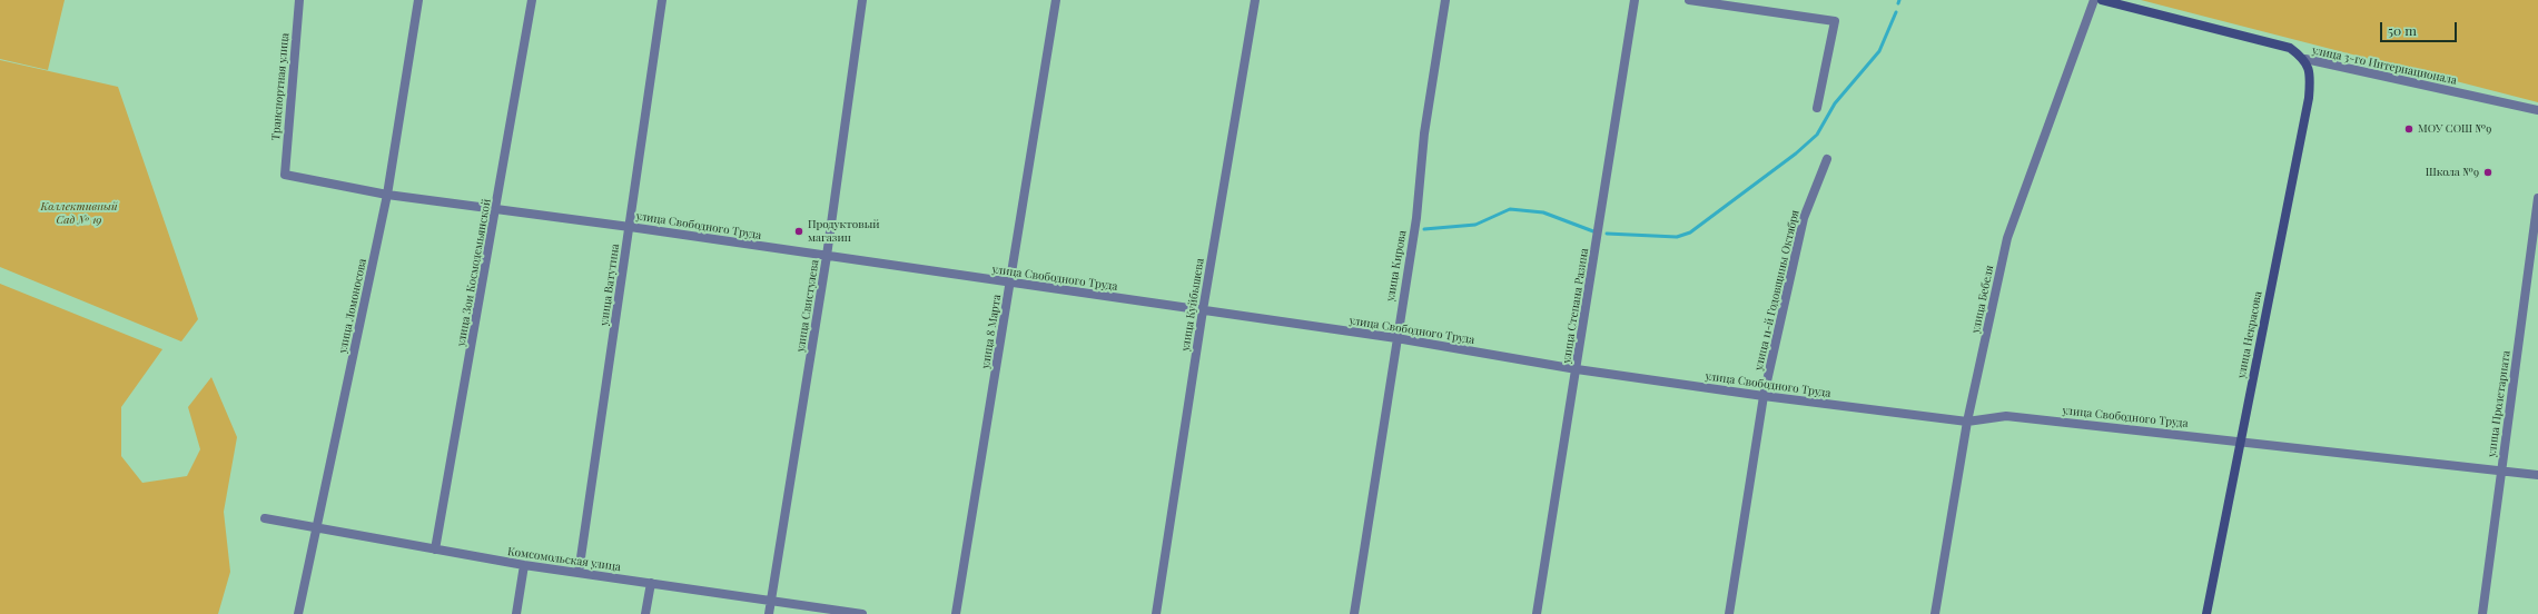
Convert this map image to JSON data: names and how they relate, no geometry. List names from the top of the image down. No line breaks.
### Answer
{"streets":{"street":["улица 3-го Интернационала","Транспортная улица","улица Свободного Труда","улица Кирова","улица Зои Космодемьянской","улица Ватутина","улица 11-й Годовщины Октября","улица Бебеля","улица Куйбышева","улица Ломоносова","улица Свистулева","улица Степана Разина","улица 8 Марта","улица Некрасова","улица Пролетариата","Комсомольская улица"]},"crossings":[["улица 3-го Интернационала","улица Некрасова"],["Транспортная улица","улица Свободного Труда"],["улица Свободного Труда","улица Кирова"],["улица Свободного Труда","улица Зои Космодемьянской"],["улица Свободного Труда","улица Ватутина"],["улица Свободного Труда","улица 11-й Годовщины Октября"],["улица Свободного Труда","улица Бебеля"],["улица Свободного Труда","улица Куйбышева"],["улица Свободного Труда","улица Ломоносова"],["улица Свободного Труда","улица Свистулева"],["улица Свободного Труда","улица Степана Разина"],["улица Свободного Труда","улица 8 Марта"],["улица Свободного Труда","улица Некрасова"],["улица Свободного Труда","улица Пролетариата"],["улица Зои Космодемьянской","Комсомольская улица"],["улица Ватутина","Комсомольская улица"],["улица Ломоносова","Комсомольская улица"],["улица Свистулева","Комсомольская улица"]],"parks":["Коллективный Сад № 19"],"places":["МОУ СОШ №9","Школа №9","Продуктовый магазин"],"scale_bar":"50 m"}
